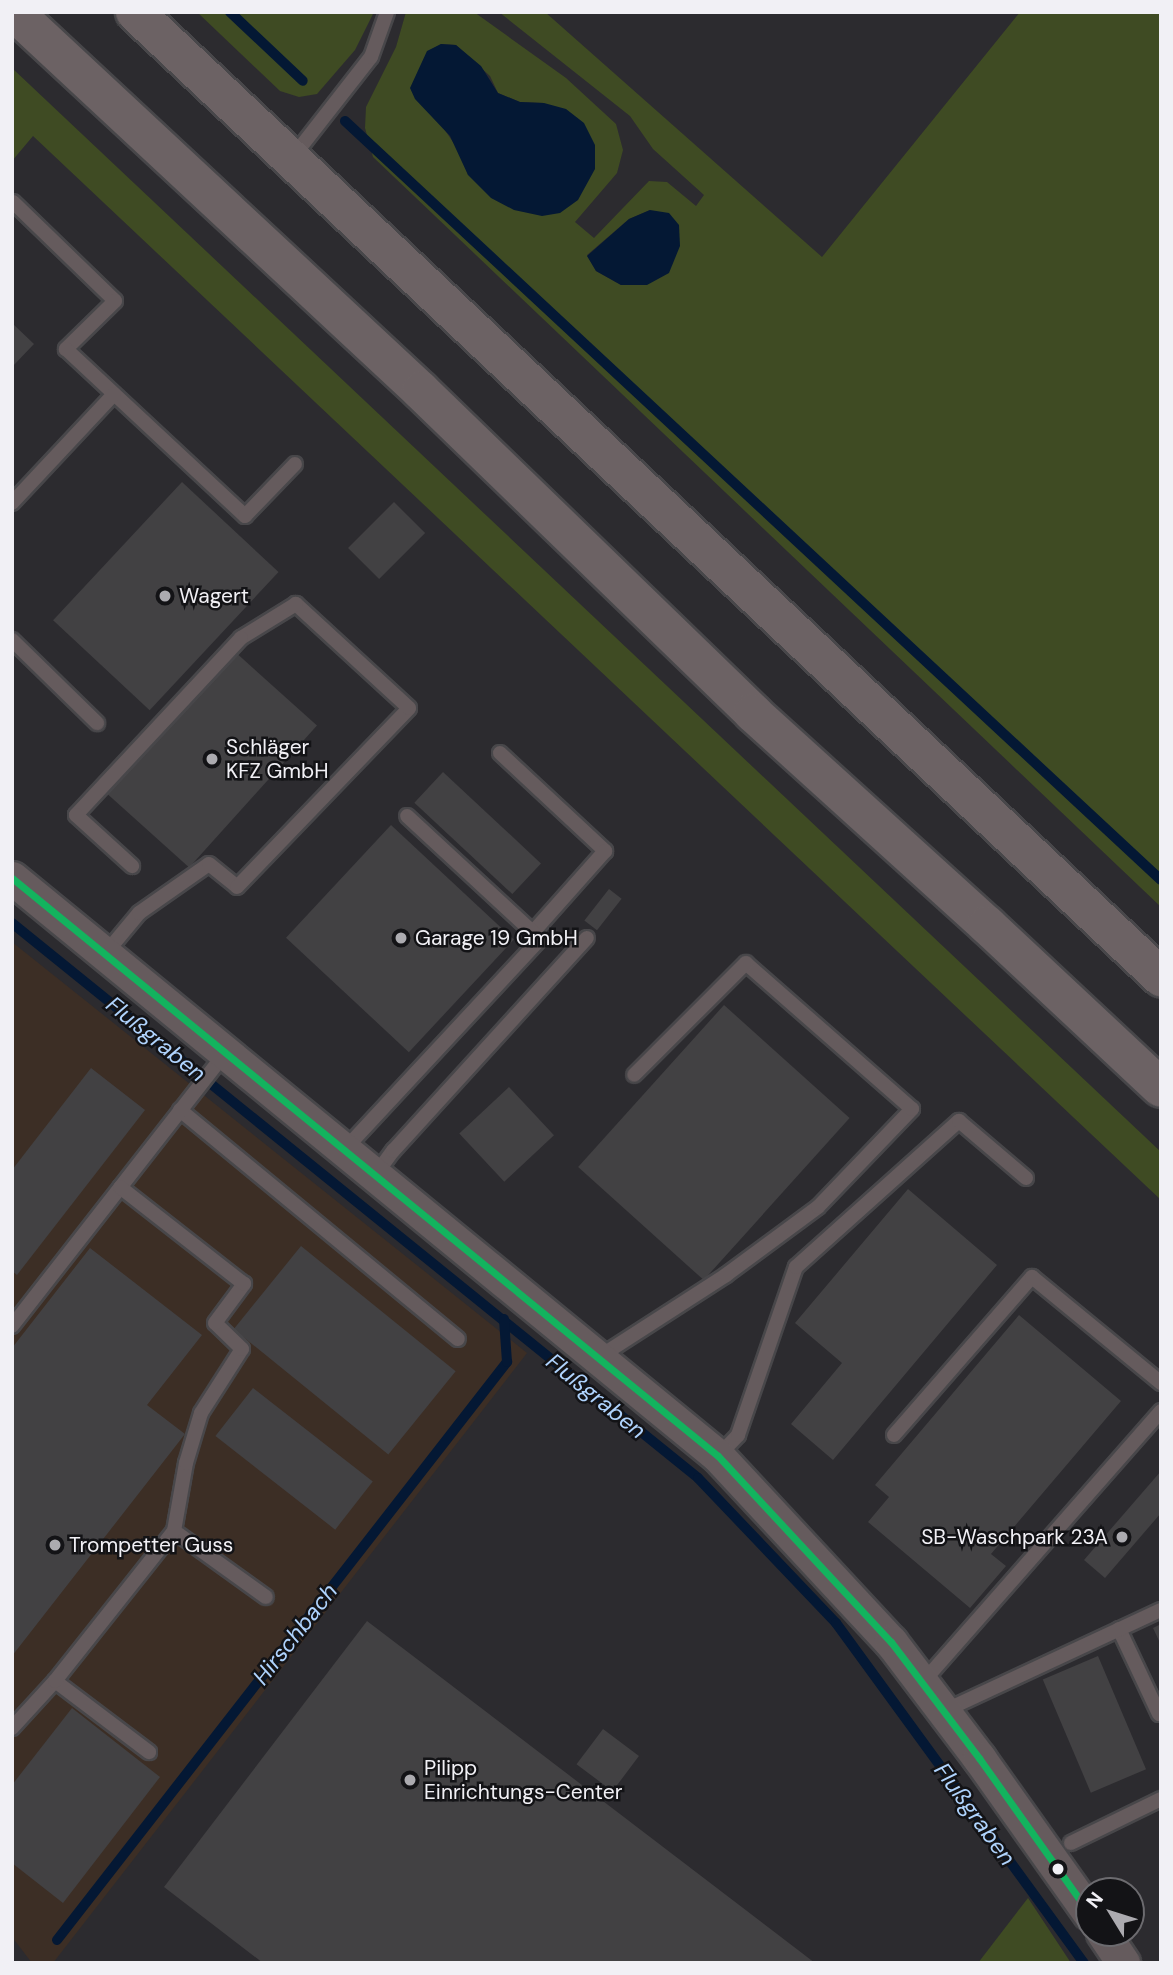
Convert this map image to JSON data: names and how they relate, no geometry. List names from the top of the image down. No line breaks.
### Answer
{"water":["Flußgraben","Hirschbach"],"places":["Wagert","Schläger KFZ GmbH","Garage 19 GmbH","SB-Waschpark 23A","Trompetter Guss","Pilipp Einrichtungs-Center"],"north":"top left"}
